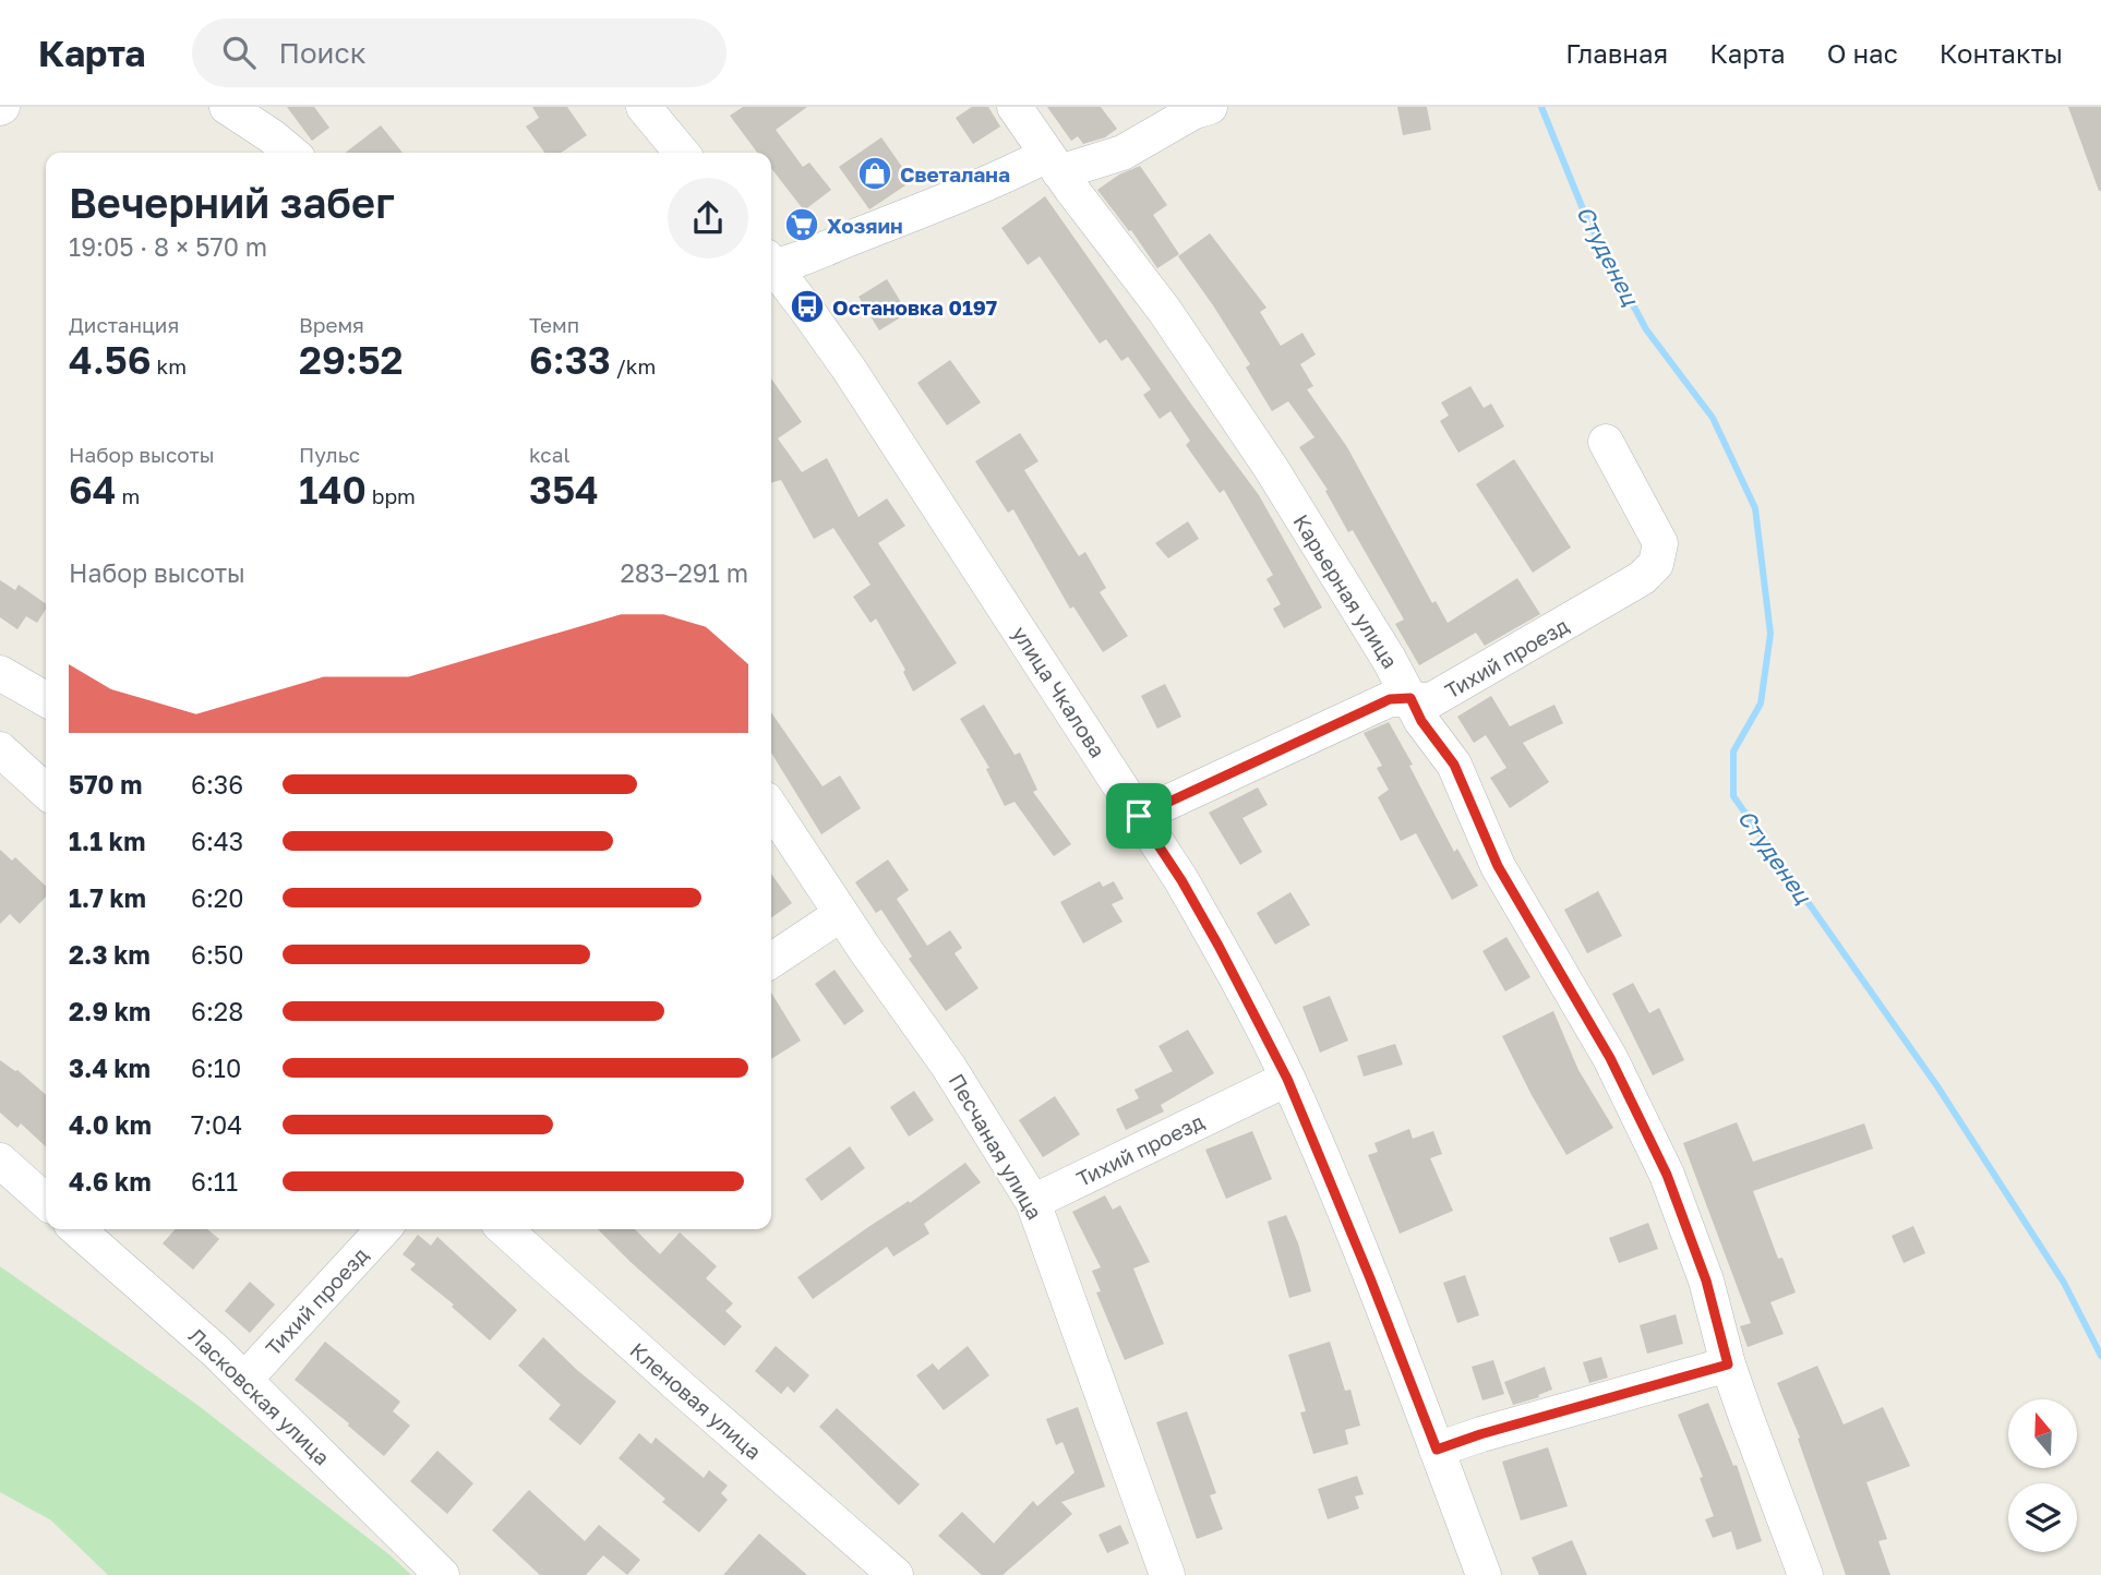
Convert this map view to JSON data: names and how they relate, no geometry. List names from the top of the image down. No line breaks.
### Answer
{"streets":{"street":["Карьерная улица","Тихий проезд","улица Чкалова","Песчаная улица","Ласковская улица","Кленовая улица"]},"crossings":[["Карьерная улица","Тихий проезд"],["Тихий проезд","улица Чкалова"],["Тихий проезд","Песчаная улица"],["Тихий проезд","Ласковская улица"]],"water":["Студенец"],"places":{"shop":["Светалана"],"supermarket":["Хозяин"],"bus stop":["Остановка 0197"]},"north":"top","page":{"header":"Карта","search":"Поиск","nav":["Главная","Карта","О нас","Контакты"],"heading":["Вечерний забег","19:05 · 8 × 570 m"],"stats":[["Дистанция","4.56 km"],["Время","29:52"],["Темп","6:33 /km"],["Набор высоты","64 m"],["Пульс","140 bpm"],["kcal","354"]],"chart":["Набор высоты","283–291 m"],"list":[{"name":"570 m","note":"6:36"},{"name":"1.1 km","note":"6:43"},{"name":"1.7 km","note":"6:20"},{"name":"2.3 km","note":"6:50"},{"name":"2.9 km","note":"6:28"},{"name":"3.4 km","note":"6:10"},{"name":"4.0 km","note":"7:04"},{"name":"4.6 km","note":"6:11"}]}}
